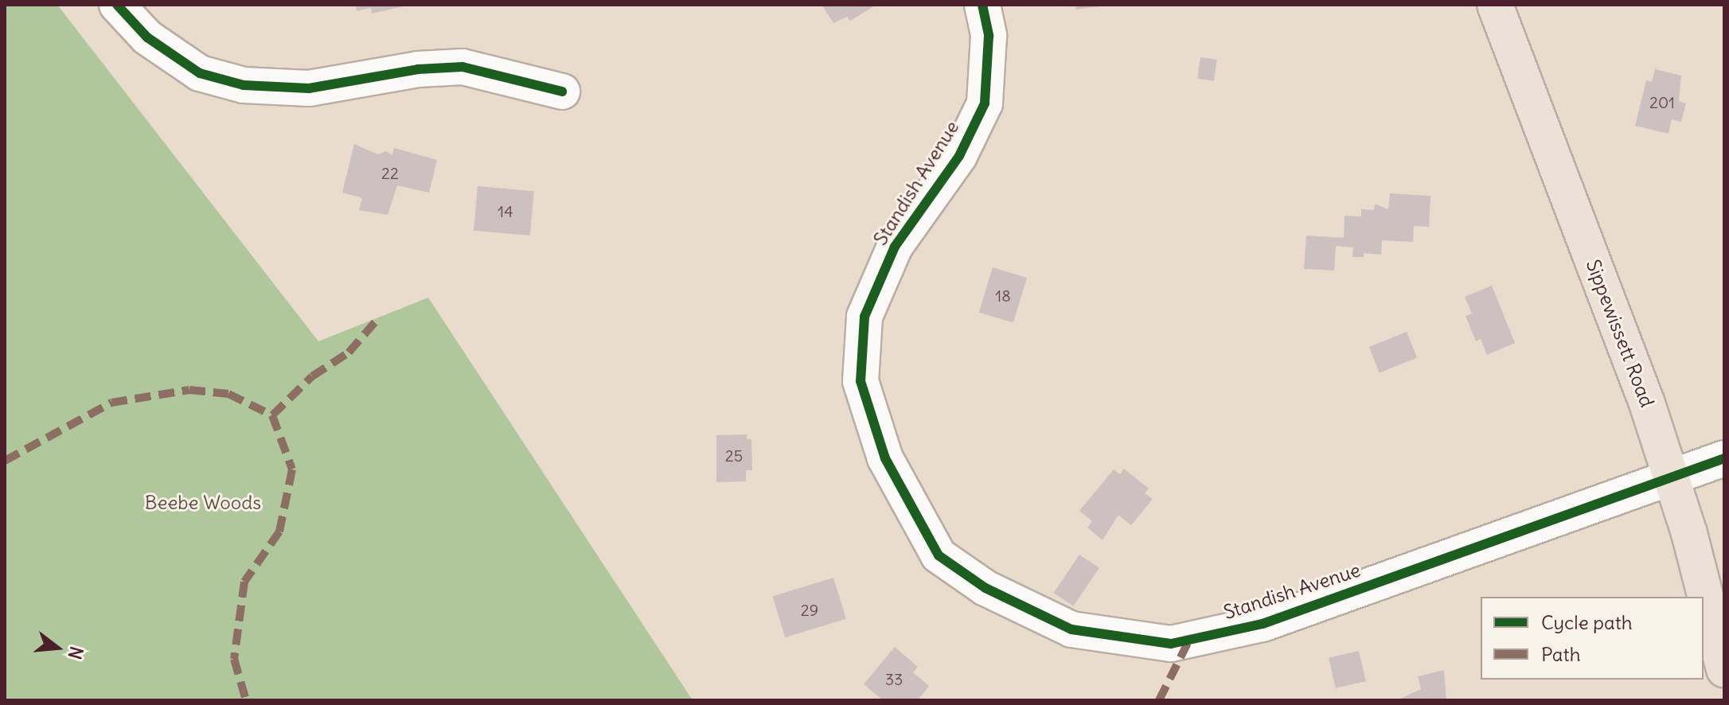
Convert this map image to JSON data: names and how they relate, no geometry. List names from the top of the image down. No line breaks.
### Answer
{"streets":{"main road":["Sippewissett Road"],"street":["Standish Avenue"]},"crossings":[["Standish Avenue","Sippewissett Road"]],"parks":["Beebe Woods"],"house_numbers":["201","22","14","18","25","29","33"],"legend":["Cycle path","Path"],"north":"right"}
